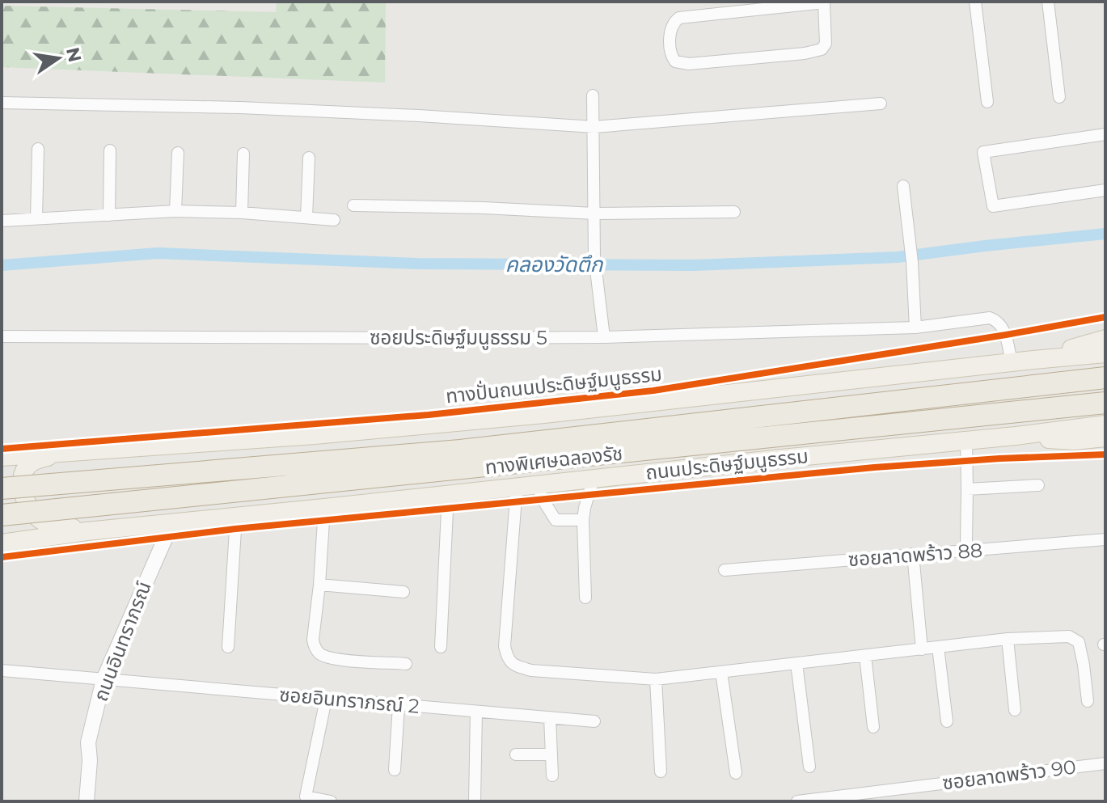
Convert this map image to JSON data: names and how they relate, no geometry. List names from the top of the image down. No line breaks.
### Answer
{"streets":{"highway":["ทางพิเศษฉลองรัช"],"main road":["ถนนประดิษฐ์มนูธรรม"],"street":["ซอยประดิษฐ์มนูธรรม 5","ซอยลาดพร้าว 88","ถนนอินทราภรณ์","ซอยอินทราภรณ์ 2","ซอยลาดพร้าว 90"],"cycle path":["ทางปั่นถนนประดิษฐ์มนูธรรม"]},"crossings":[["ถนนประดิษฐ์มนูธรรม","ถนนอินทราภรณ์"],["ถนนอินทราภรณ์","ซอยอินทราภรณ์ 2"]],"water":["คลองวัดตึก"],"north":"right"}
